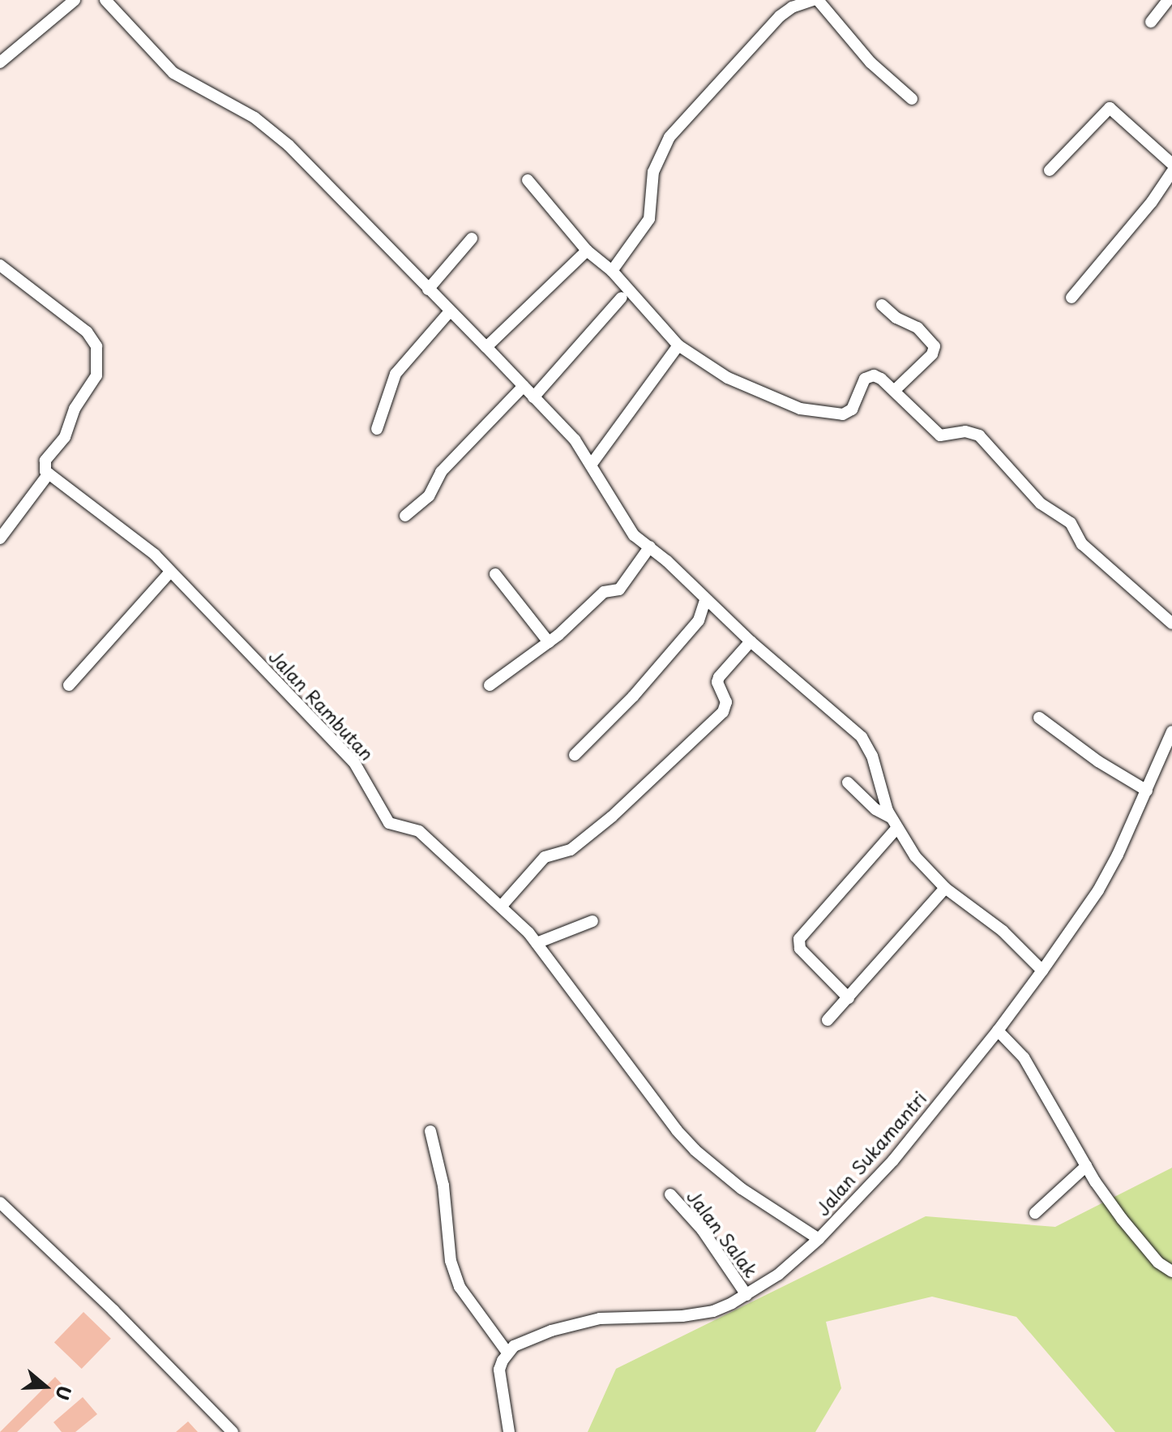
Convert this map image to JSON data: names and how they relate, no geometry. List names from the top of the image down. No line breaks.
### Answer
{"streets":{"street":["Jalan Rambutan","Jalan Sukamantri","Jalan Salak"]},"crossings":[["Jalan Rambutan","Jalan Sukamantri"],["Jalan Sukamantri","Jalan Salak"]],"north":"right"}
